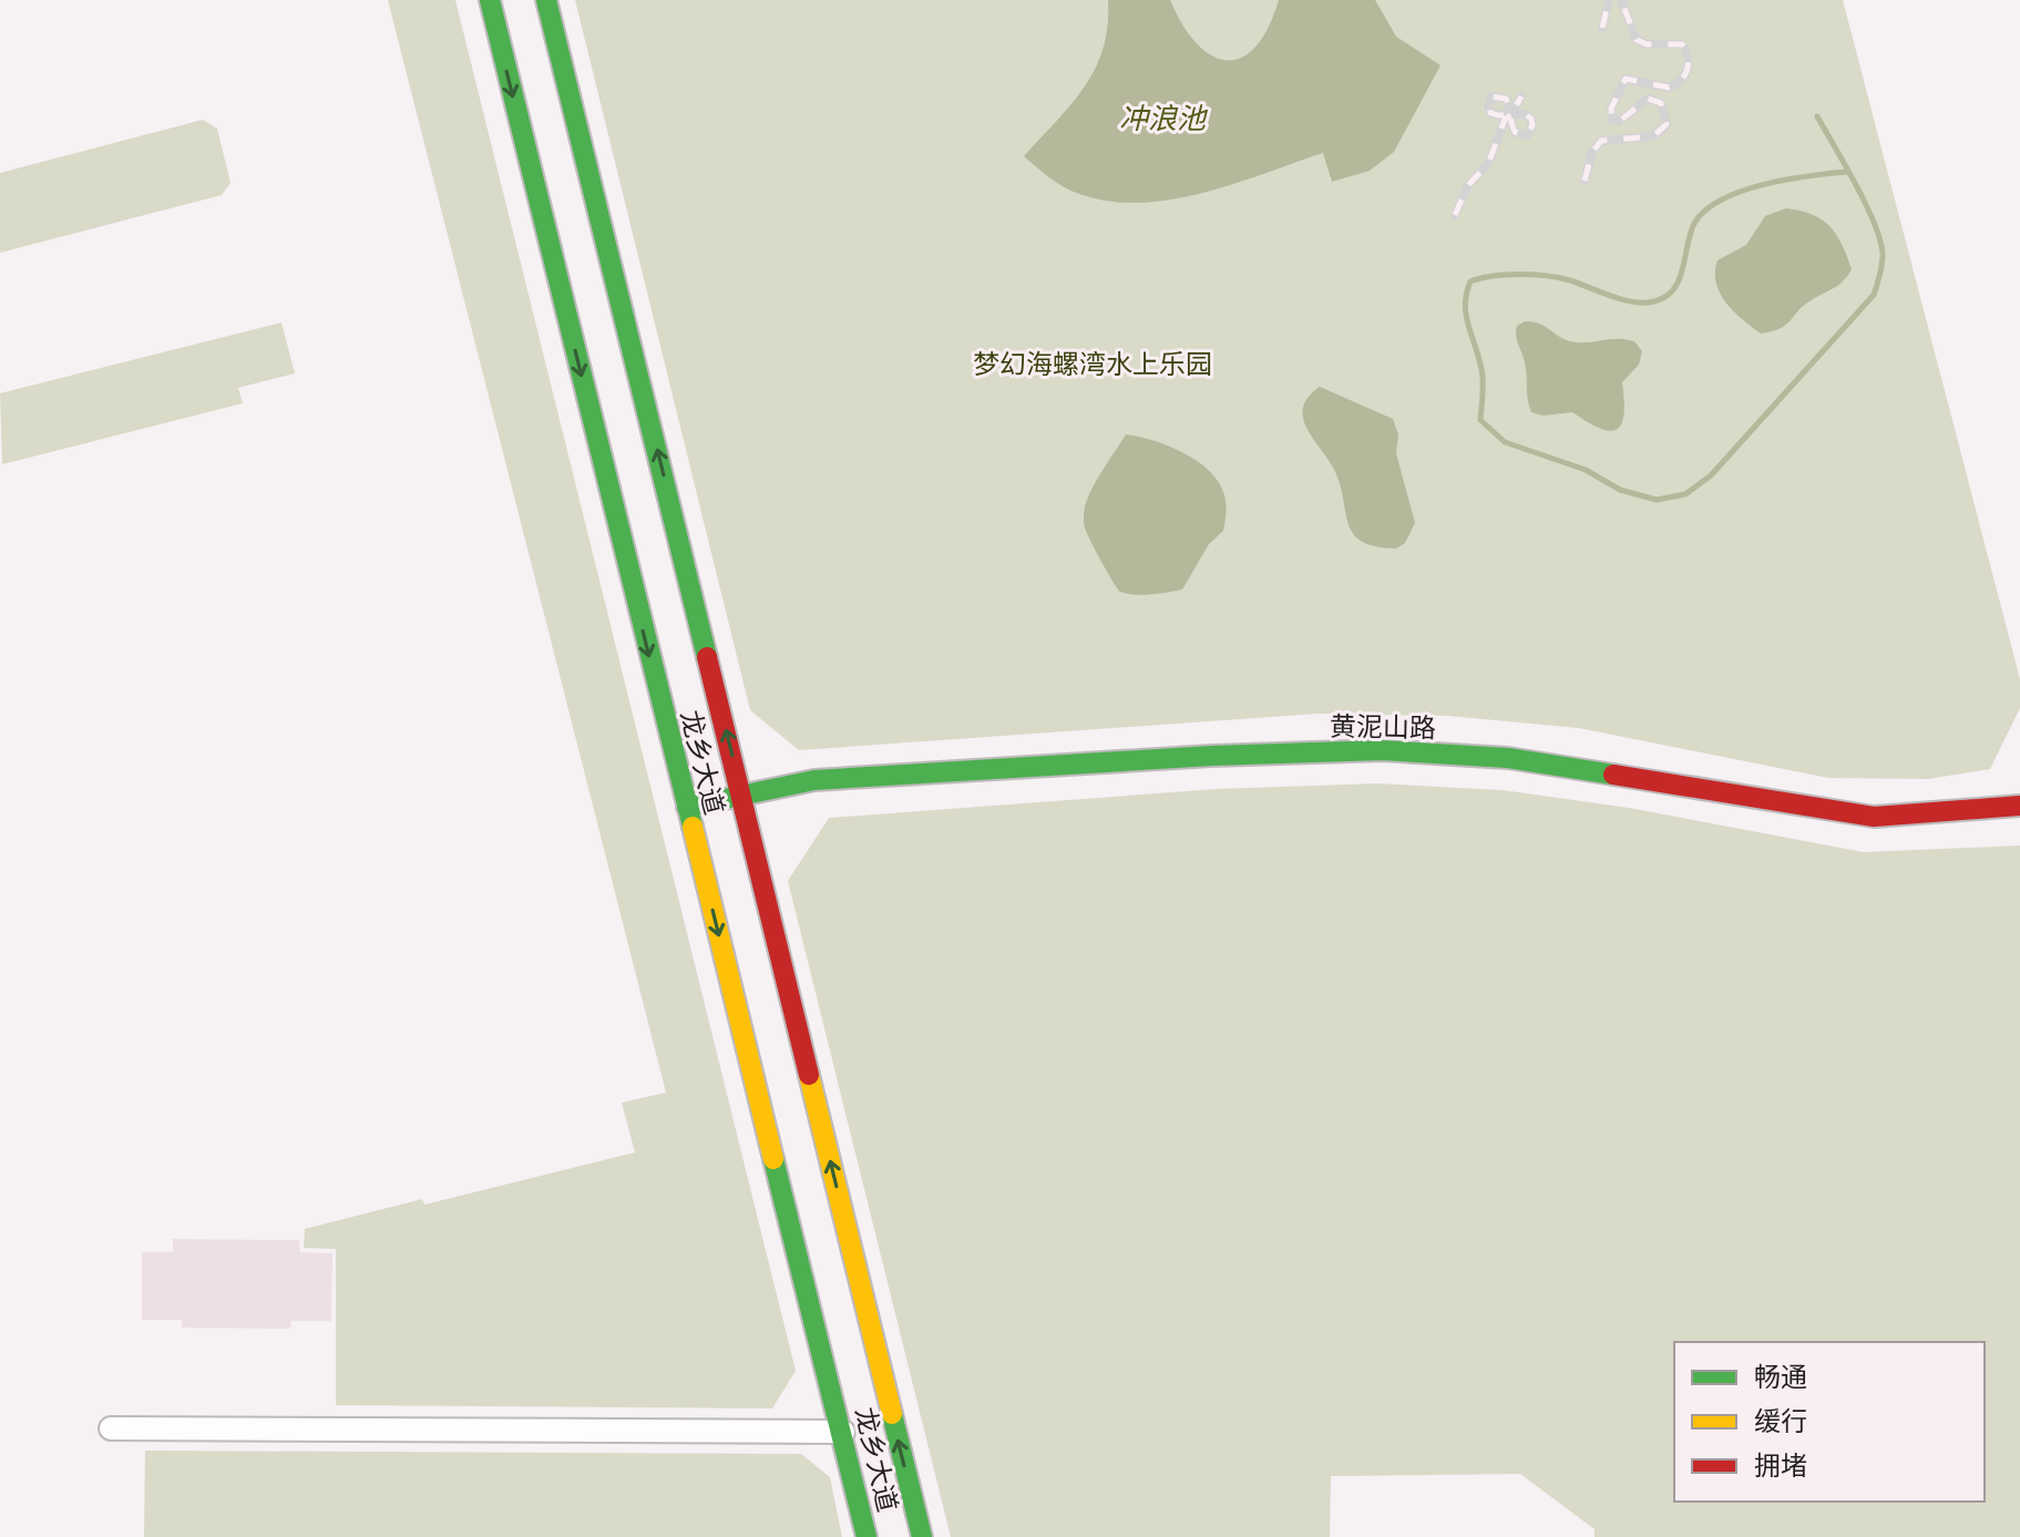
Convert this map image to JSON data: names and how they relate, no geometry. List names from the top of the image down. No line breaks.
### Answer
{"streets":{"main road":["黄泥山路","龙乡大道"]},"crossings":[["黄泥山路","龙乡大道"]],"water":["冲浪池"],"parks":["梦幻海螺湾水上乐园"],"legend":["畅通","缓行","拥堵"]}
